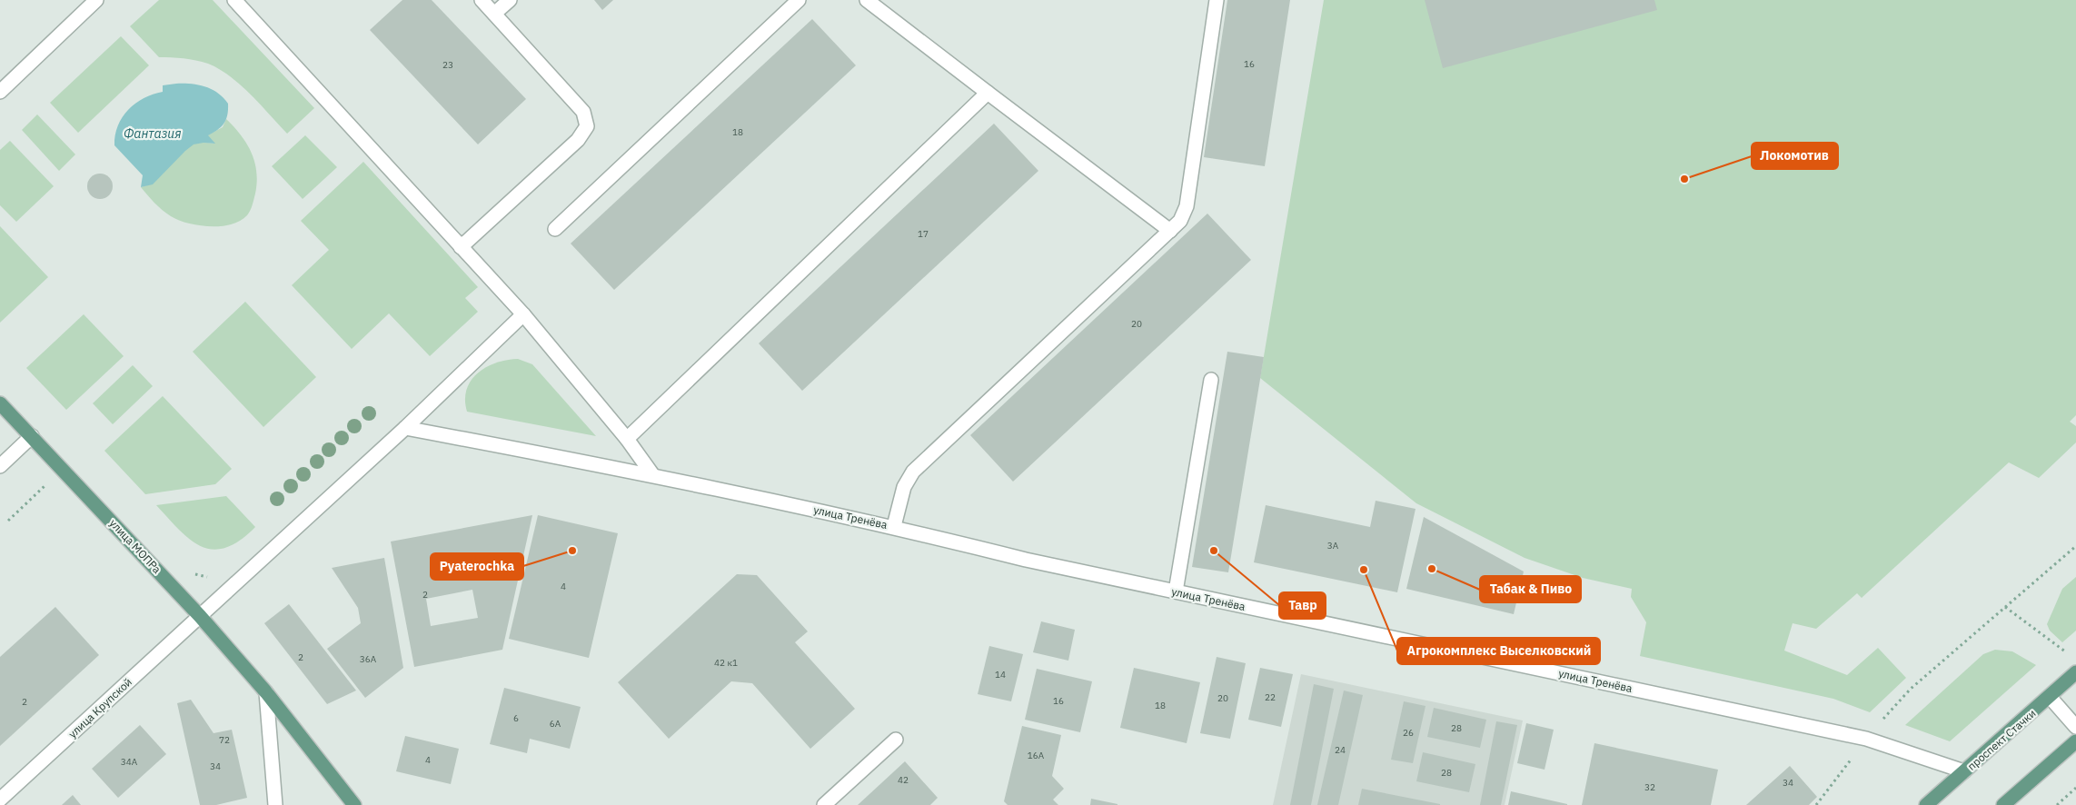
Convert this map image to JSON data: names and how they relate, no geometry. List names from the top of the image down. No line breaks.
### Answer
{"streets":{"main road":["улица МОПРа","проспект Стачки"],"street":["улица Тренёва","улица Крупской"]},"crossings":[["улица Тренёва","улица Крупской"],["улица Тренёва","проспект Стачки"],["улица МОПРа","улица Крупской"]],"water":["Фантазия"],"places":["Локомотив","Pyaterochka","Тавр","Табак & Пиво","Агрокомплекс Выселковский"],"house_numbers":["16","23","18","17","20","3А","4","2","2","36А","42 к1","14","22","20","16","2","18","6","6А","28","26","72","24","16А","4","34А","34","28","42","34","32"]}
